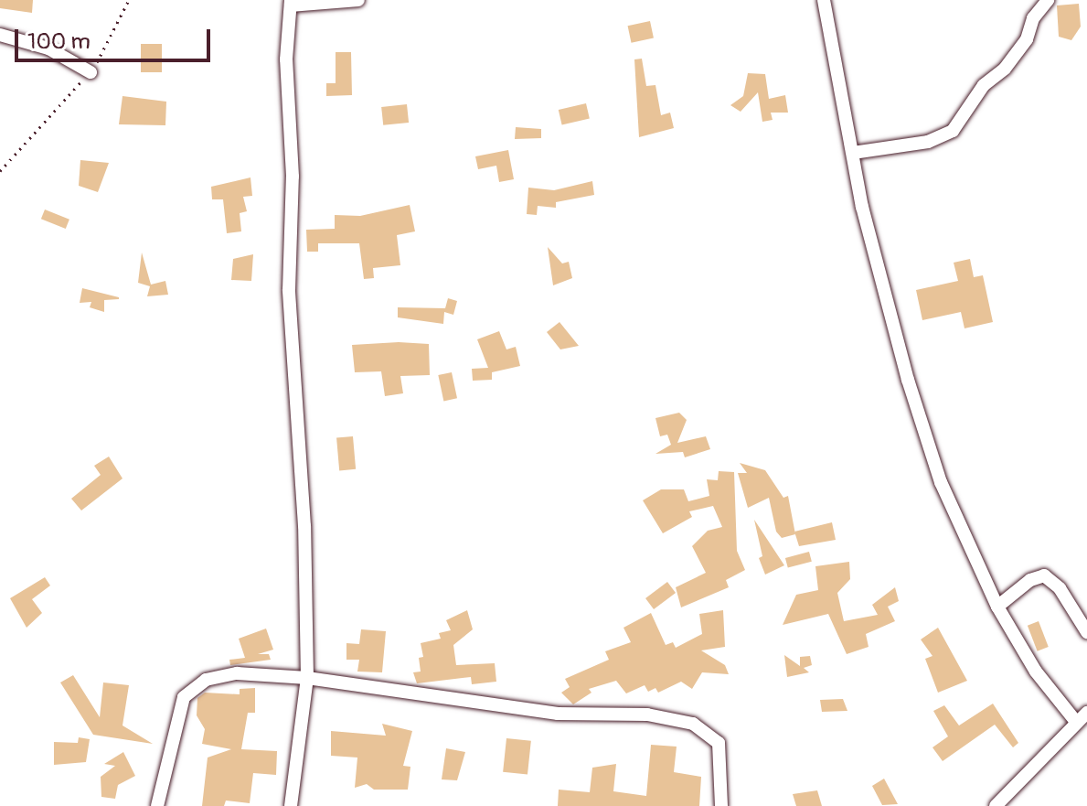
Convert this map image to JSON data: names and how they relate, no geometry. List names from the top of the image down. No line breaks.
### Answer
{"scale_bar":"100 m"}
